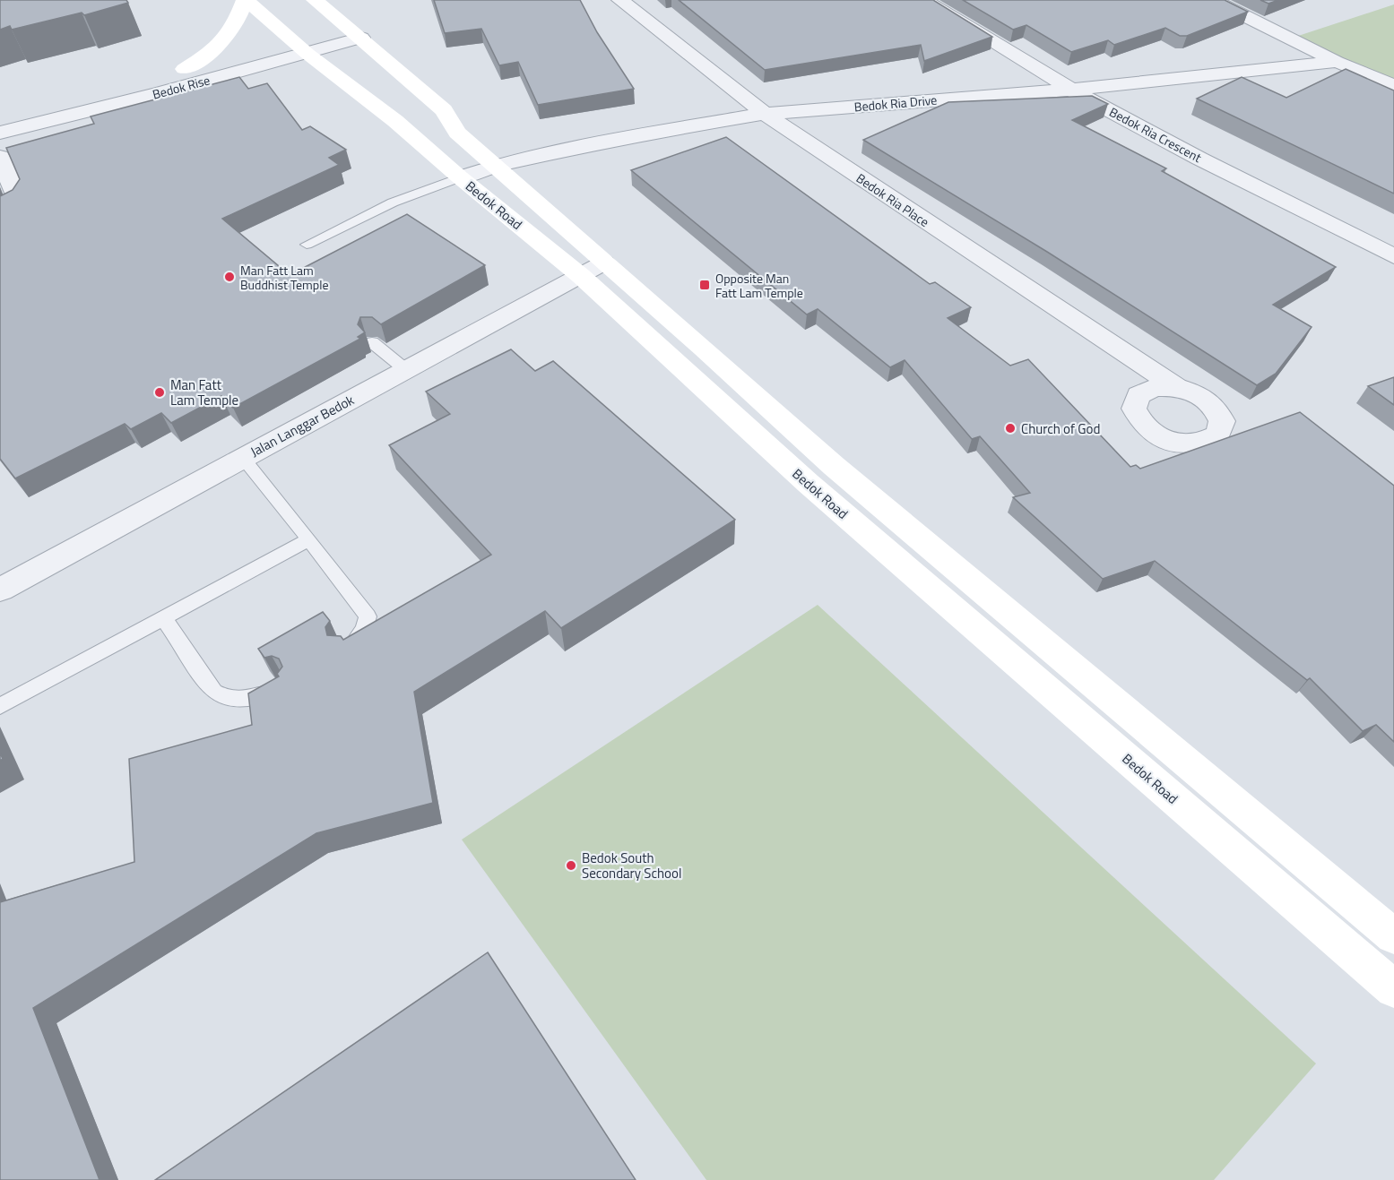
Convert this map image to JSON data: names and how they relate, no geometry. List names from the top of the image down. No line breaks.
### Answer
{"streets":{"main road":["Bedok Road"],"street":["Bedok Rise","Bedok Ria Drive","Bedok Ria Crescent","Bedok Ria Place","Jalan Langgar Bedok"]},"crossings":[["Bedok Rise","Bedok Road"],["Bedok Ria Drive","Bedok Ria Crescent"],["Bedok Ria Drive","Bedok Ria Place"],["Bedok Ria Drive","Bedok Road"],["Bedok Road","Jalan Langgar Bedok"]],"places":{"other":["Man Fatt Lam Buddhist Temple","Man Fatt Lam Temple","Church of God","Bedok South Secondary School"],"transit":["Opposite Man Fatt Lam Temple"]}}
